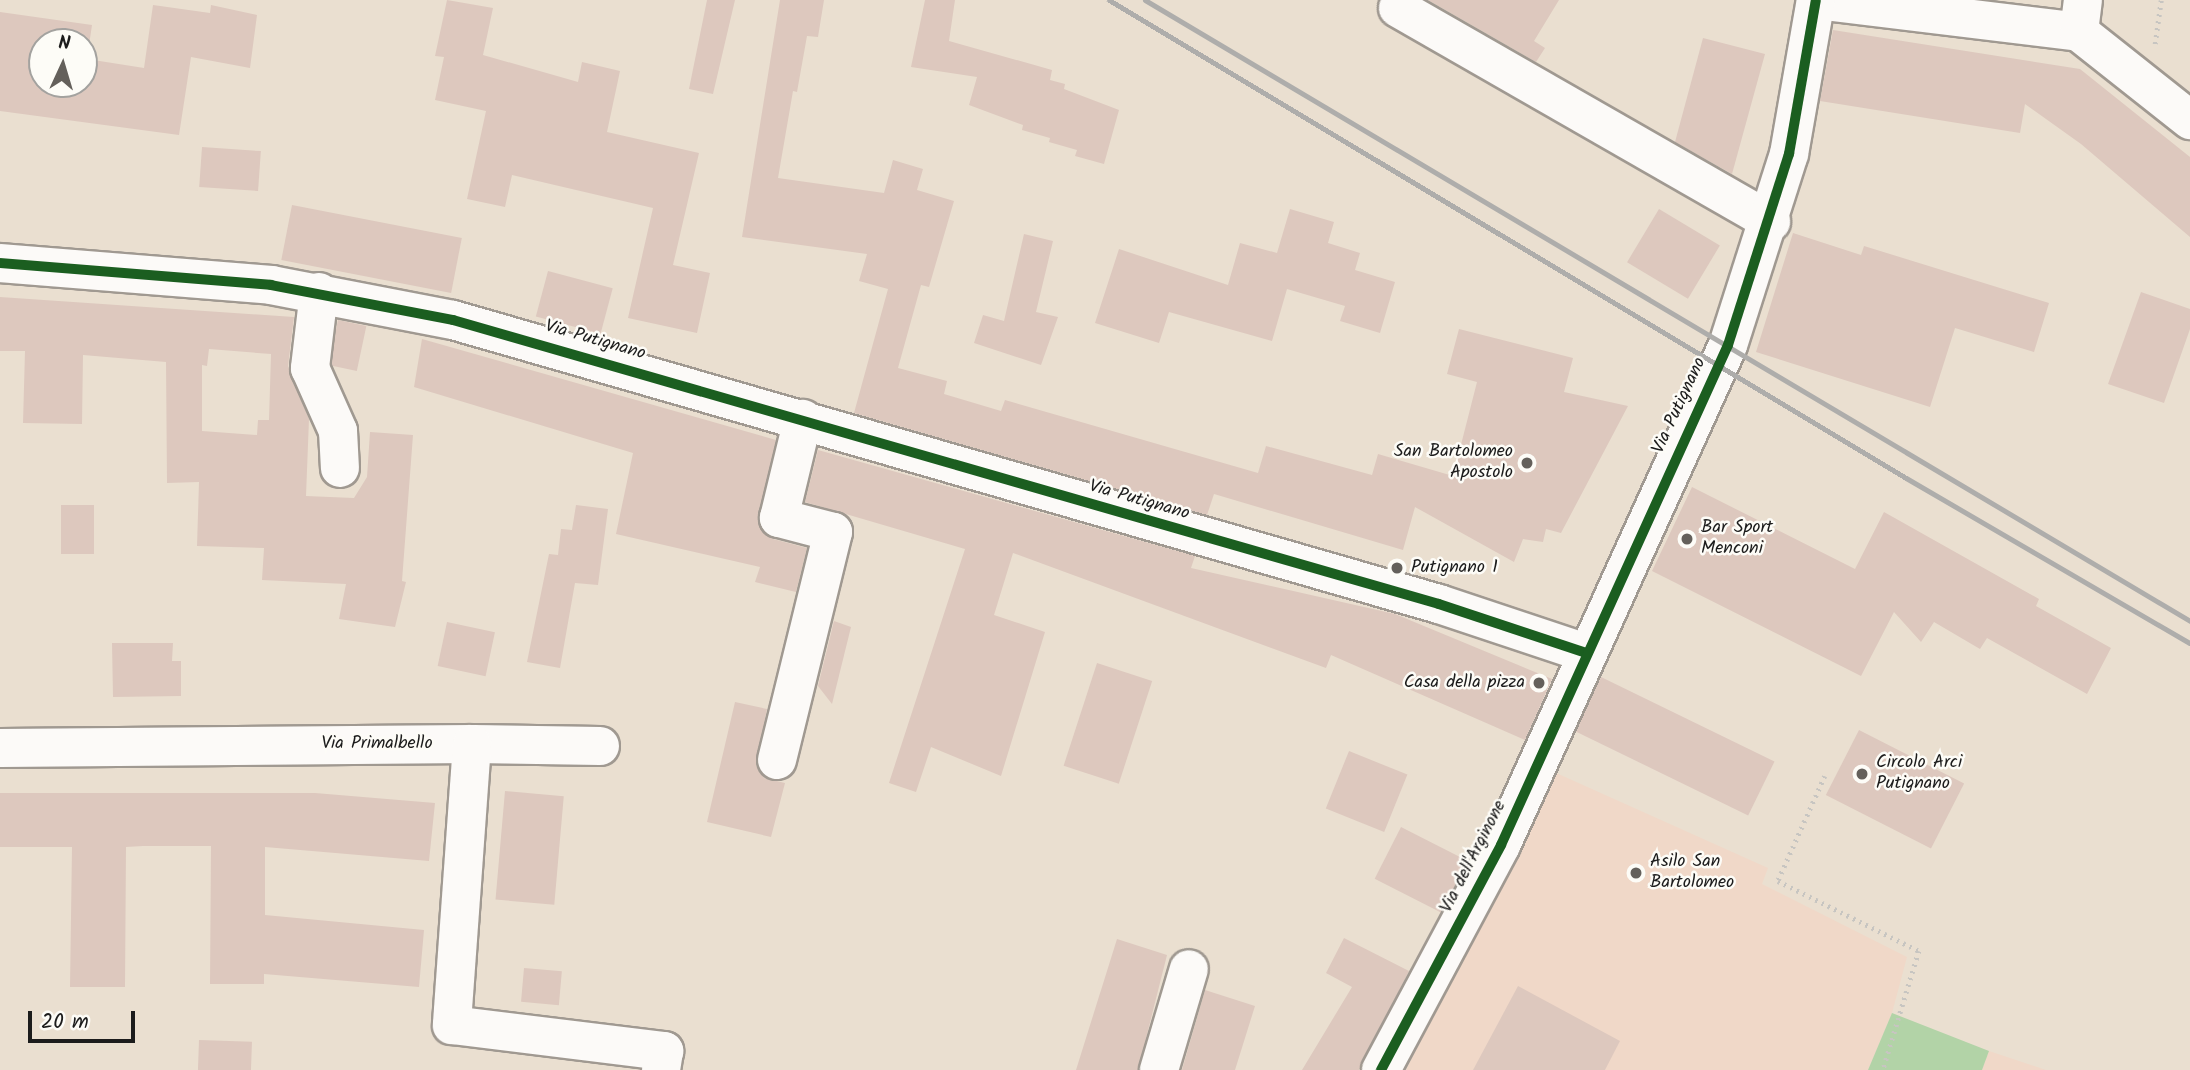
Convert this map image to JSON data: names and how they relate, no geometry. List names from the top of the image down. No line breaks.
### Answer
{"streets":{"street":["Via Putignano","Via Primalbello","Via dell'Arginone"]},"crossings":[["Via Putignano","Via dell'Arginone"]],"places":["San Bartolomeo Apostolo","Bar Sport Menconi","Putignano 1","Casa della pizza","Circolo Arci Putignano","Asilo San Bartolomeo"],"scale_bar":"20 m","north":"top"}
